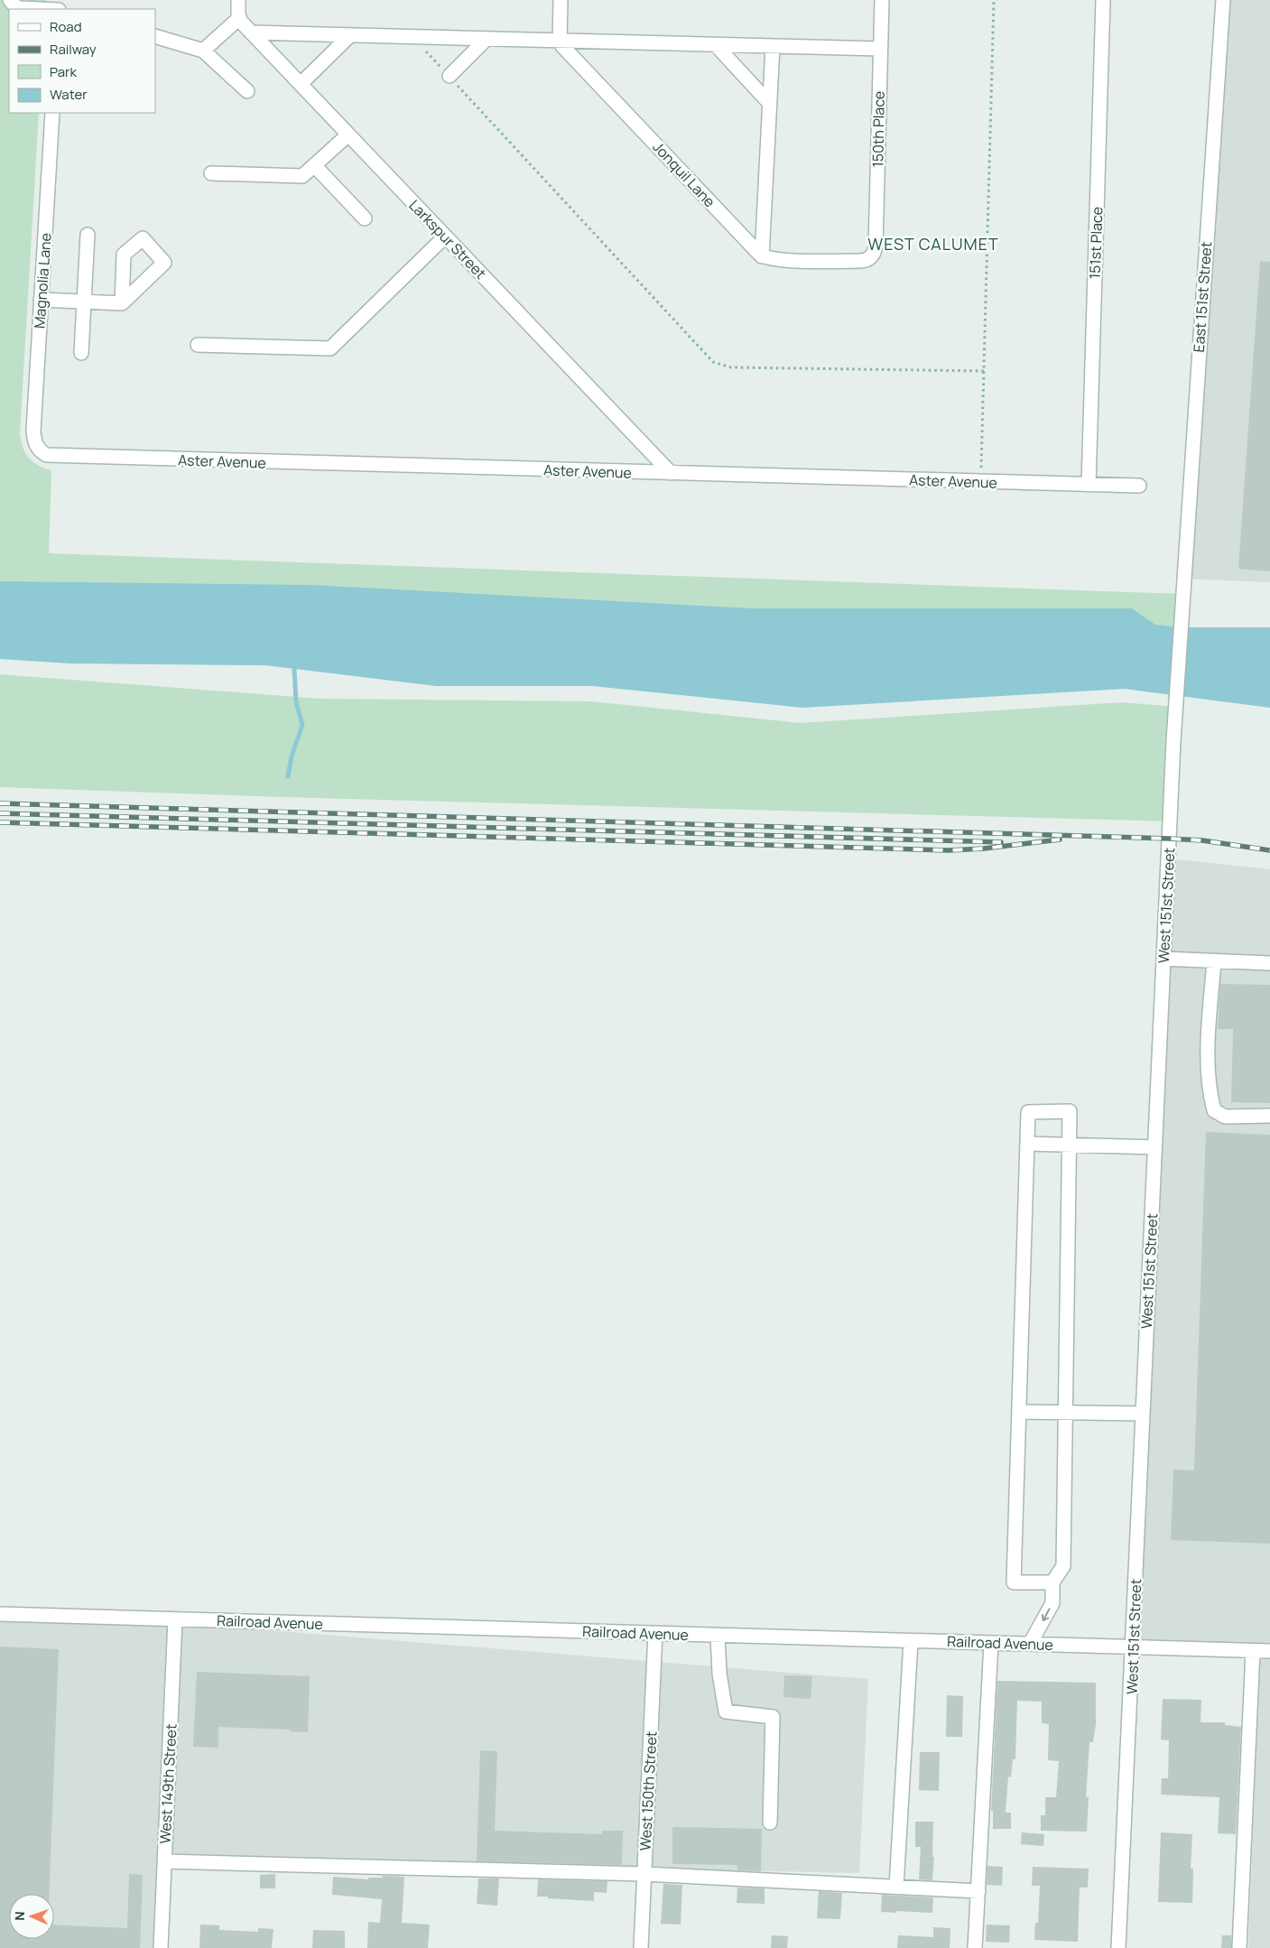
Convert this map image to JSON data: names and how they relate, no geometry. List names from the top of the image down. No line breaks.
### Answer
{"streets":{"street":["150th Place","Jonquil Lane","Larkspur Street","151st Place","Magnolia Lane","East 151st Street","Aster Avenue","West 151st Street","Railroad Avenue","West 149th Street","West 150th Street"]},"crossings":[["150th Place","Jonquil Lane"],["Larkspur Street","Aster Avenue"],["151st Place","Aster Avenue"],["Magnolia Lane","Aster Avenue"],["East 151st Street","West 151st Street"],["West 151st Street","Railroad Avenue"],["Railroad Avenue","West 149th Street"],["Railroad Avenue","West 150th Street"]],"districts":["WEST CALUMET"],"legend":["Road","Railway","Park","Water"],"north":"left"}
